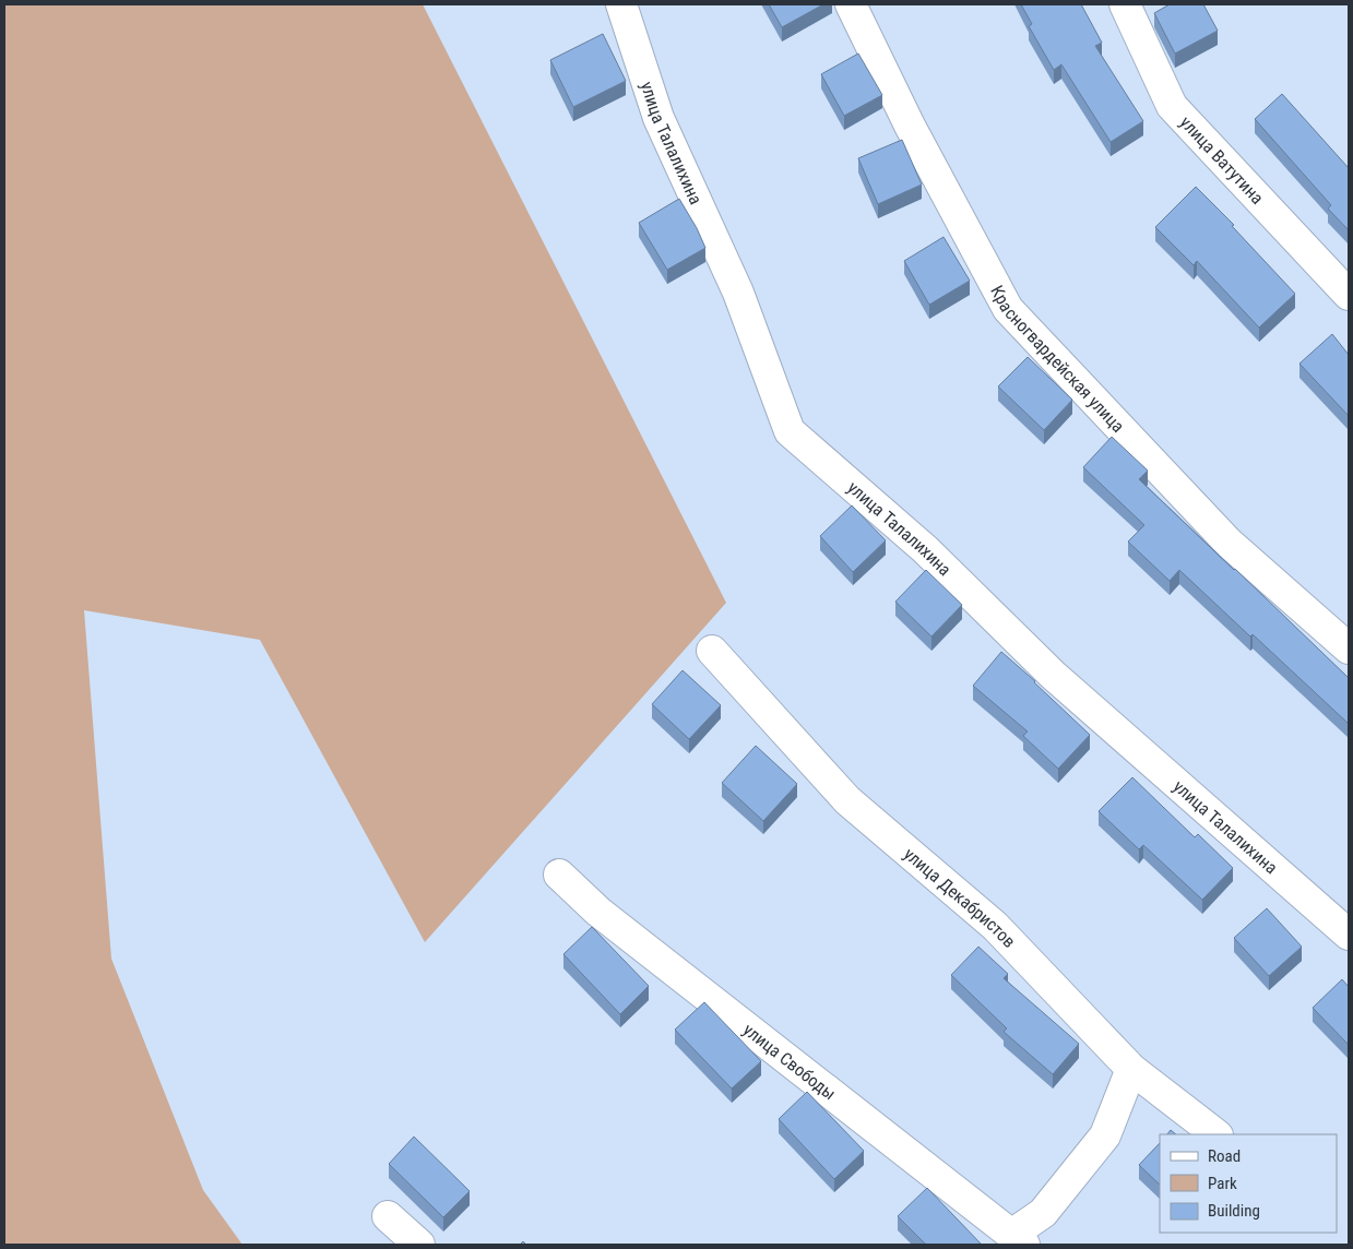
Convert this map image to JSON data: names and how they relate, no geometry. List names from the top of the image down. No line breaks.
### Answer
{"streets":{"street":["улица Талалихина","улица Ватутина","Красногвардейская улица","улица Декабристов","улица Свободы"]},"legend":["Road","Park","Building"]}
